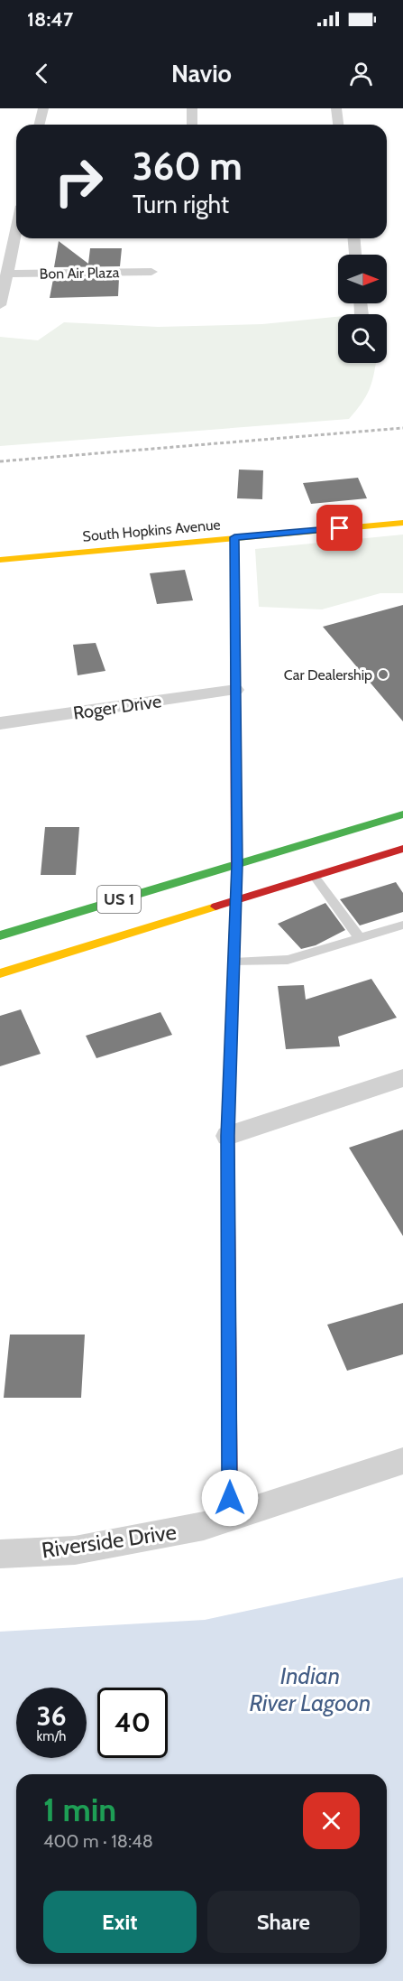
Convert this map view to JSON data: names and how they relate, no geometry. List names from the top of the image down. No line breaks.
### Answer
{"streets":{"street":["Bon Air Plaza","South Hopkins Avenue","Roger Drive","US 1","Riverside Drive"]},"water":["Indian River Lagoon"],"places":["Car Dealership"],"north":"right","page":{"status":"18:47","header":"Navio","turn":["360 m","Turn right"],"speed":"36 km/h","limit":"40","heading":["1 min","400 m · 18:48"],"buttons":["Exit","Share"]}}
